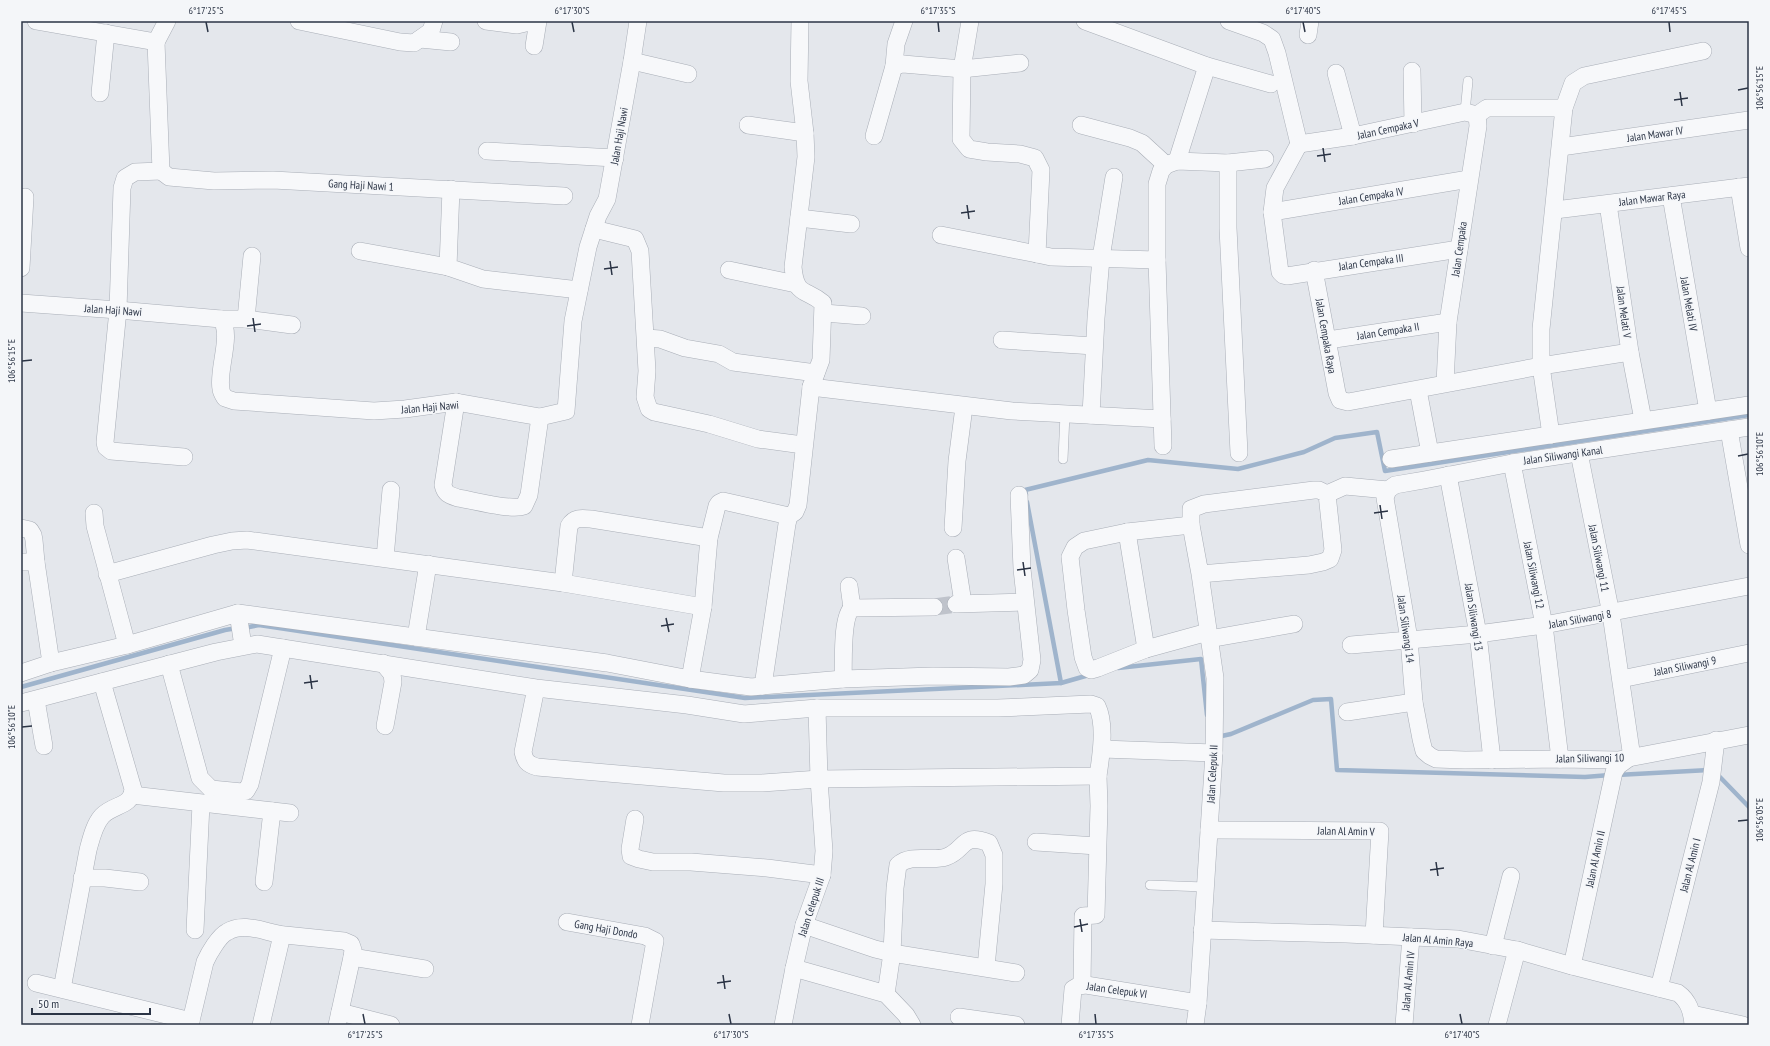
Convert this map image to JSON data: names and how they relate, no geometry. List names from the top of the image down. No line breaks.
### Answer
{"streets":{"street":["Jalan Cempaka V","Jalan Mawar IV","Jalan Haji Nawi","Gang Haji Nawi 1","Jalan Cempaka IV","Jalan Mawar Raya","Jalan Cempaka","Jalan Cempaka III","Jalan Melati IV","Jalan Melati V","Jalan Cempaka II","Jalan Cempaka Raya","Jalan Siliwangi Kanal","Jalan Siliwangi 11","Jalan Siliwangi 12","Jalan Siliwangi 13","Jalan Siliwangi 8","Jalan Siliwangi 14","Jalan Siliwangi 9","Jalan Siliwangi 10","Jalan Celepuk II","Jalan Al Amin V","Jalan Al Amin II","Jalan Al Amin I","Jalan Celepuk III","Gang Haji Dondo","Jalan Al Amin Raya","Jalan Al Amin IV","Jalan Celepuk VI"]},"crossings":[["Jalan Cempaka V","Jalan Cempaka"],["Jalan Cempaka IV","Jalan Cempaka"],["Jalan Cempaka IV","Jalan Cempaka III"],["Jalan Mawar Raya","Jalan Melati IV"],["Jalan Mawar Raya","Jalan Melati V"],["Jalan Cempaka","Jalan Cempaka III"],["Jalan Cempaka","Jalan Cempaka II"],["Jalan Cempaka III","Jalan Cempaka Raya"],["Jalan Cempaka II","Jalan Cempaka Raya"],["Jalan Siliwangi Kanal","Jalan Siliwangi 11"],["Jalan Siliwangi Kanal","Jalan Siliwangi 12"],["Jalan Siliwangi Kanal","Jalan Siliwangi 13"],["Jalan Siliwangi Kanal","Jalan Siliwangi 14"],["Jalan Siliwangi 11","Jalan Siliwangi 8"],["Jalan Siliwangi 11","Jalan Siliwangi 9"],["Jalan Siliwangi 11","Jalan Siliwangi 10"],["Jalan Siliwangi 11","Jalan Al Amin II"],["Jalan Siliwangi 12","Jalan Siliwangi 8"],["Jalan Siliwangi 12","Jalan Siliwangi 10"],["Jalan Siliwangi 13","Jalan Siliwangi 8"],["Jalan Siliwangi 13","Jalan Siliwangi 10"],["Jalan Siliwangi 8","Jalan Siliwangi 14"],["Jalan Siliwangi 14","Jalan Siliwangi 10"],["Jalan Siliwangi 10","Jalan Al Amin II"],["Jalan Siliwangi 10","Jalan Al Amin I"],["Jalan Celepuk II","Jalan Al Amin V"],["Jalan Celepuk II","Jalan Al Amin Raya"],["Jalan Celepuk II","Jalan Celepuk VI"],["Jalan Al Amin V","Jalan Al Amin Raya"],["Jalan Al Amin II","Jalan Al Amin Raya"],["Jalan Al Amin I","Jalan Al Amin Raya"],["Jalan Al Amin Raya","Jalan Al Amin IV"]],"scale_bar":"50 m","coordinates":["6°17'25\"S","6°17'30\"S","6°17'35\"S","6°17'40\"S","6°17'45\"S","106°56'15\"E","106°56'10\"E","106°56'05\"E"]}
